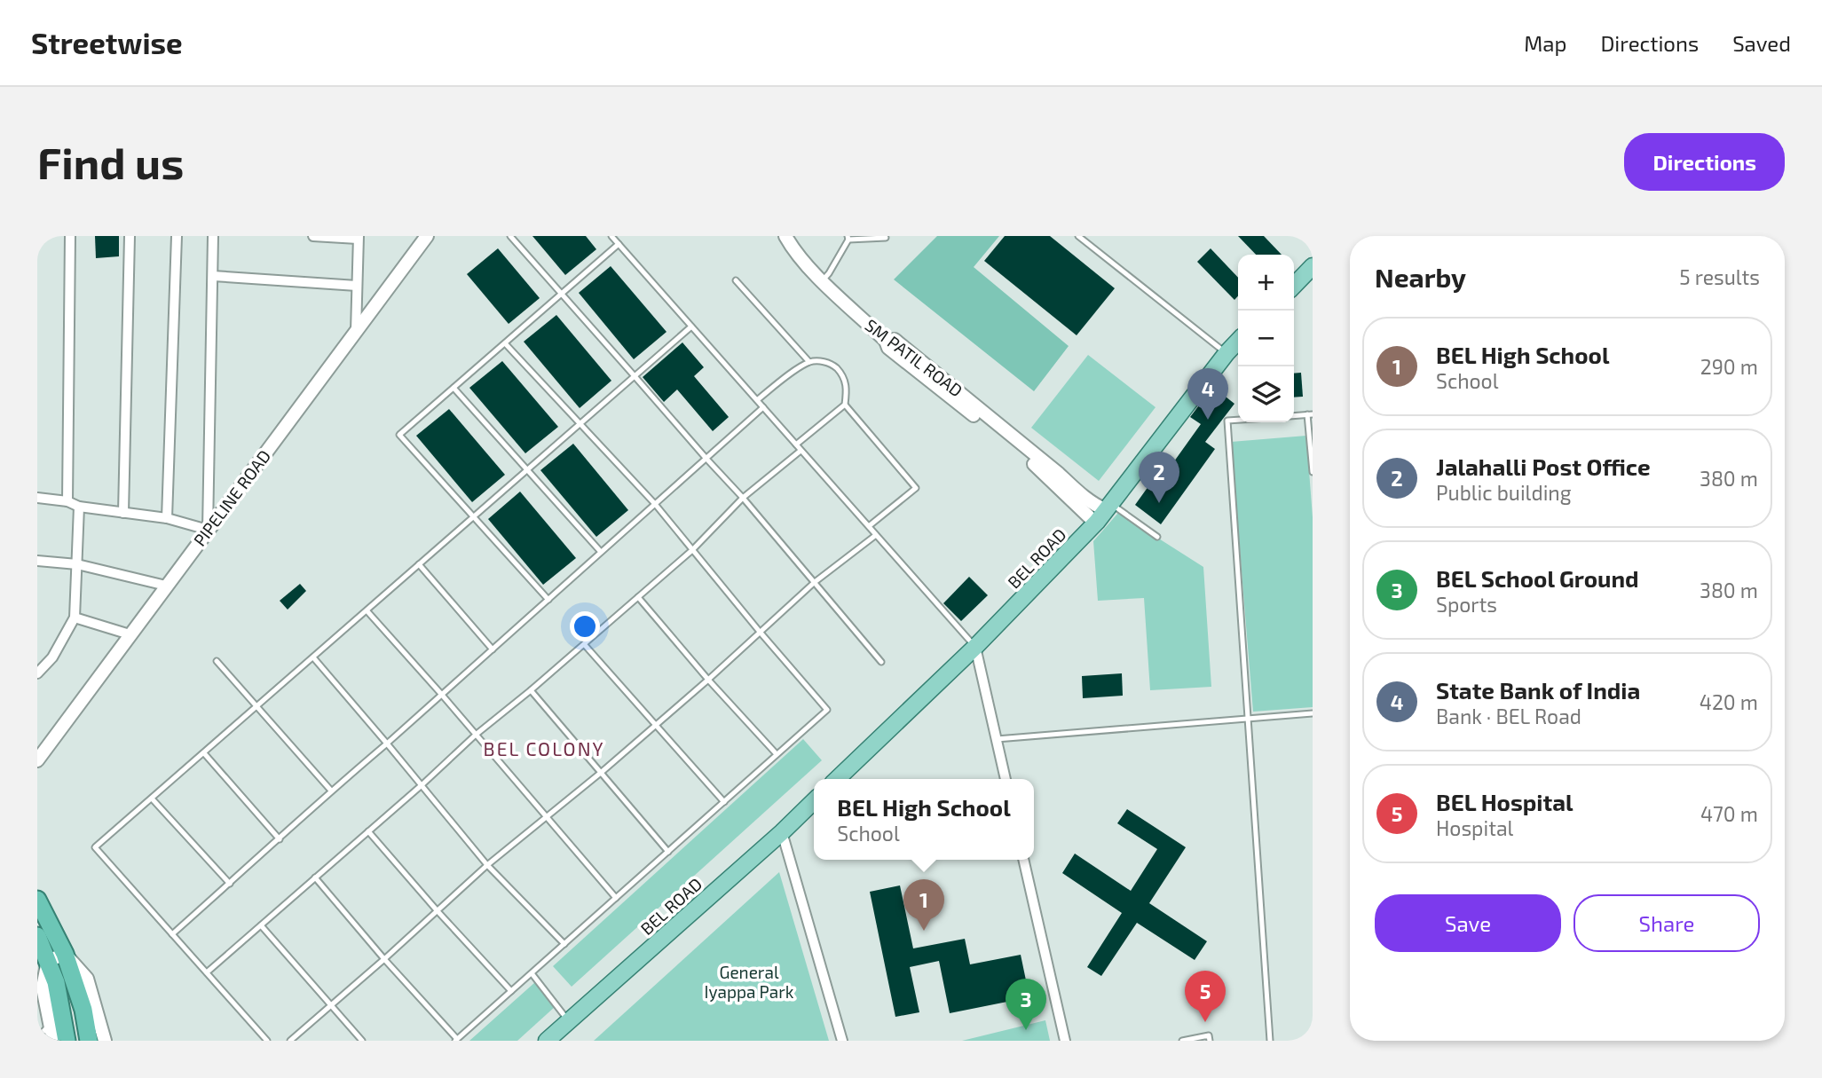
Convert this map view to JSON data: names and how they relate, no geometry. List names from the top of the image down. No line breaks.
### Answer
{"streets":{"main road":["BEL ROAD"],"street":["SM PATIL ROAD","PIPELINE ROAD"]},"crossings":[["SM PATIL ROAD","BEL ROAD"]],"districts":["BEL COLONY"],"parks":["General Iyappa Park"],"page":{"header":"Streetwise","nav":["Map","Directions","Saved"],"buttons":["Directions",["Save","Share"]],"title":"Find us","heading":["Nearby","5 results"],"map_buttons":["+","−"],"list":[{"mark":"1","name":"BEL High School","note":"School","value":"290 m"},{"mark":"2","name":"Jalahalli Post Office","note":"Public building","value":"380 m"},{"mark":"3","name":"BEL School Ground","note":"Sports","value":"380 m"},{"mark":"4","name":"State Bank of India","note":"Bank · BEL Road","value":"420 m"},{"mark":"5","name":"BEL Hospital","note":"Hospital","value":"470 m"}],"pins":["4","2","1","5","3"],"popup":["BEL High School","School"]}}
